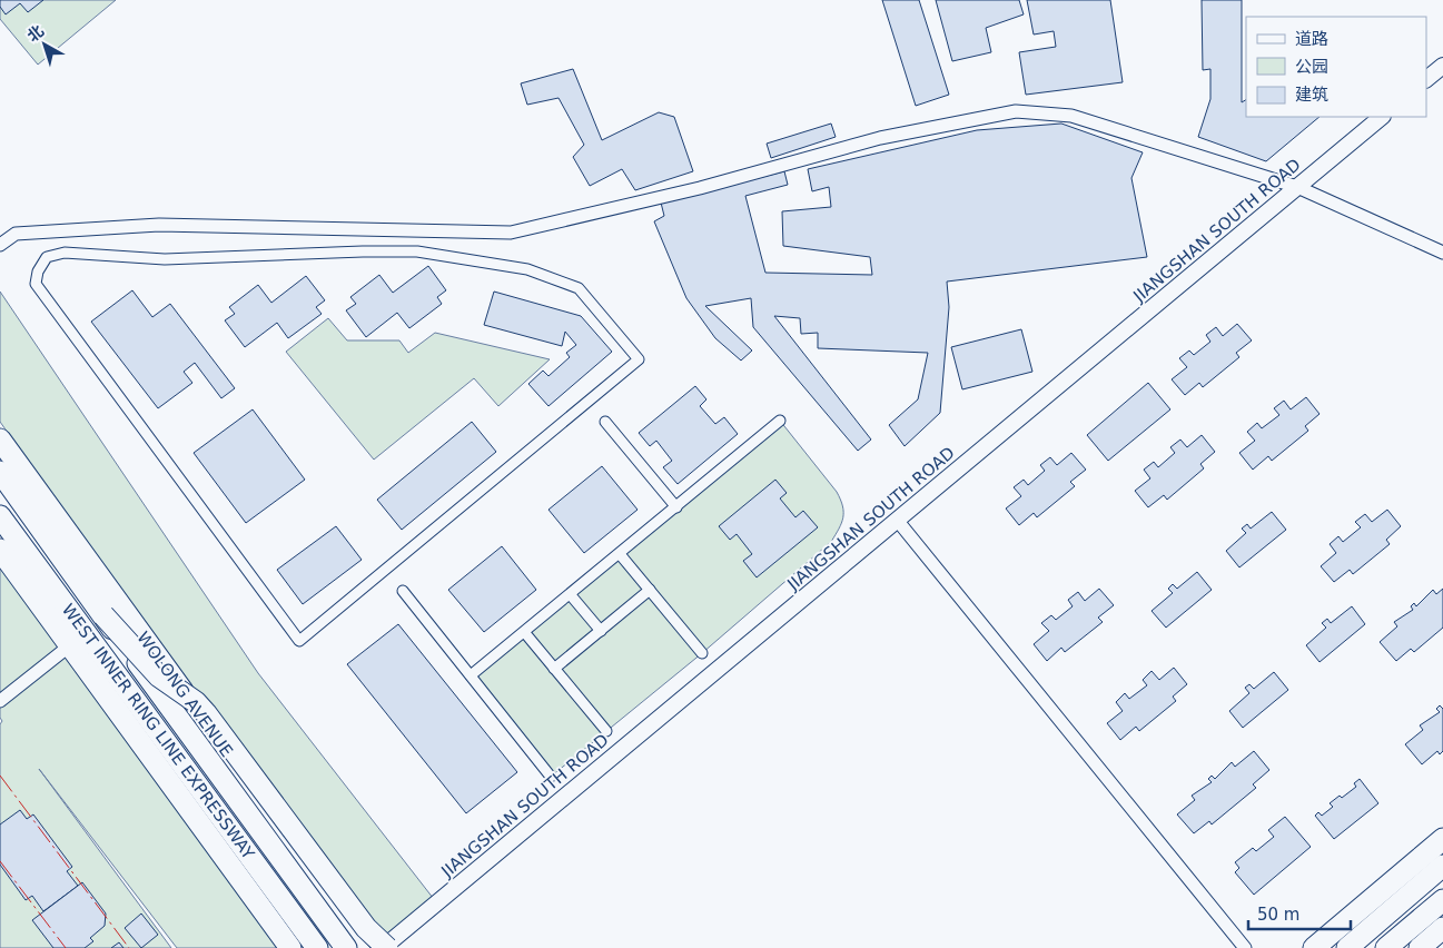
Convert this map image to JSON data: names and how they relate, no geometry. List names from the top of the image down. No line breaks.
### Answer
{"streets":{"highway":["WOLONG AVENUE","WEST INNER RING LINE EXPRESSWAY"],"street":["JIANGSHAN SOUTH ROAD"]},"crossings":[["WOLONG AVENUE","WEST INNER RING LINE EXPRESSWAY"]],"legend":["道路","公园","建筑"],"scale_bar":"50 m","north":"top left"}
